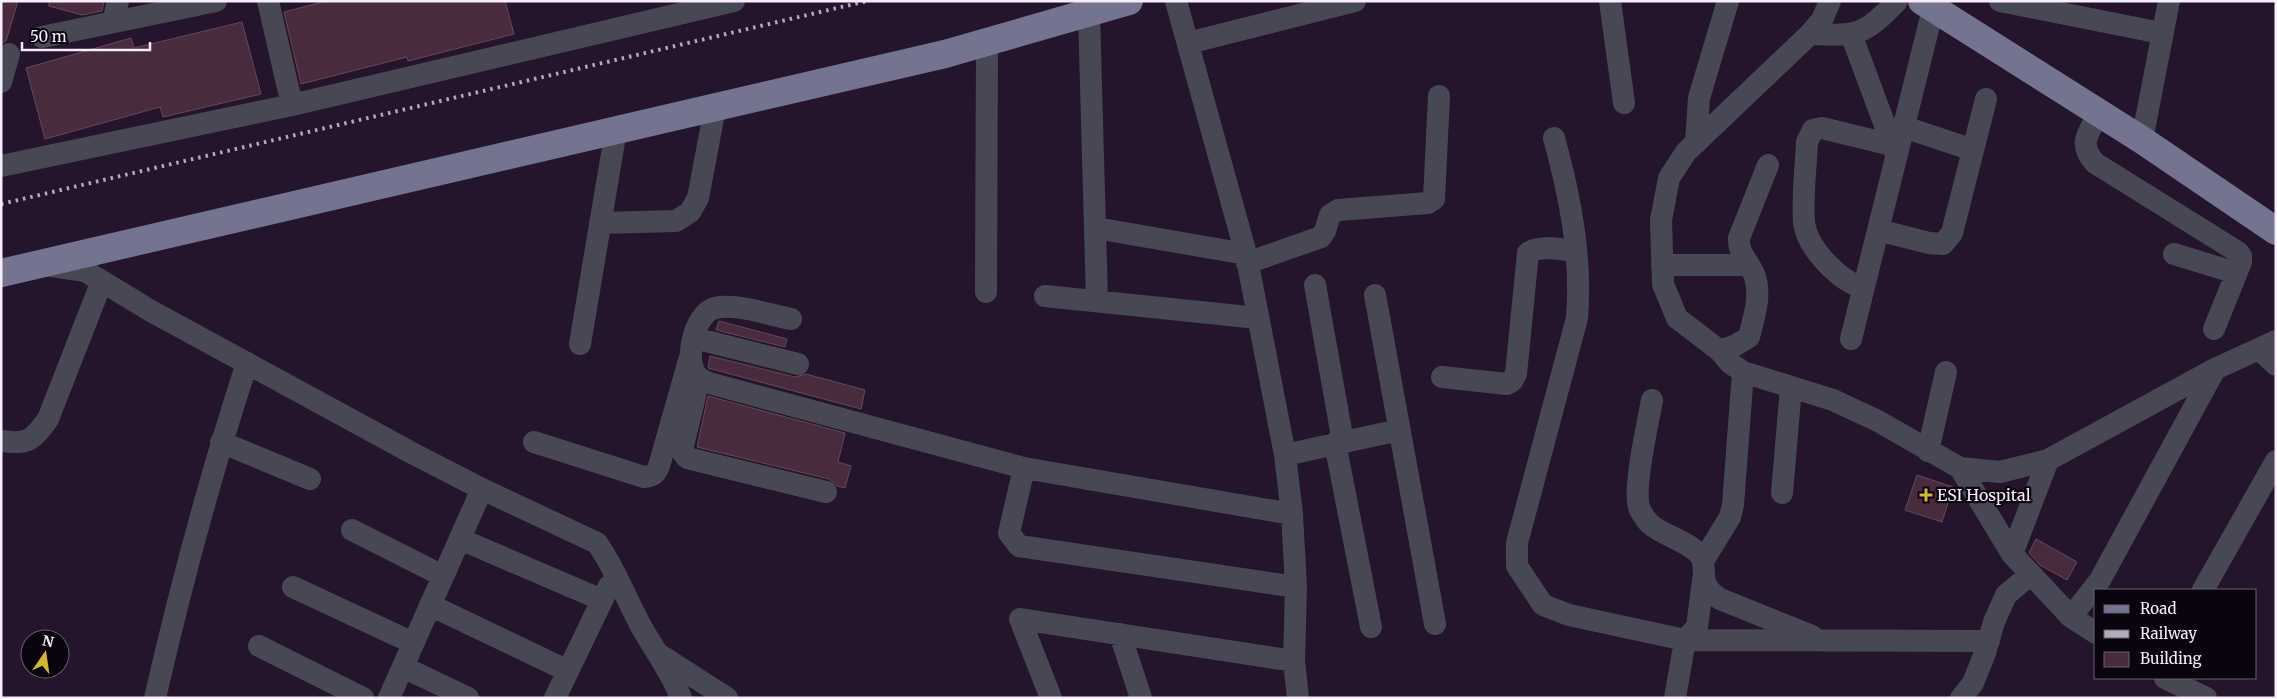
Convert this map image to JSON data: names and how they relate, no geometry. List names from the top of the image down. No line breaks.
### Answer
{"places":{"health":["ESI Hospital"]},"legend":["Road","Railway","Building"],"scale_bar":"50 m","north":"top"}
